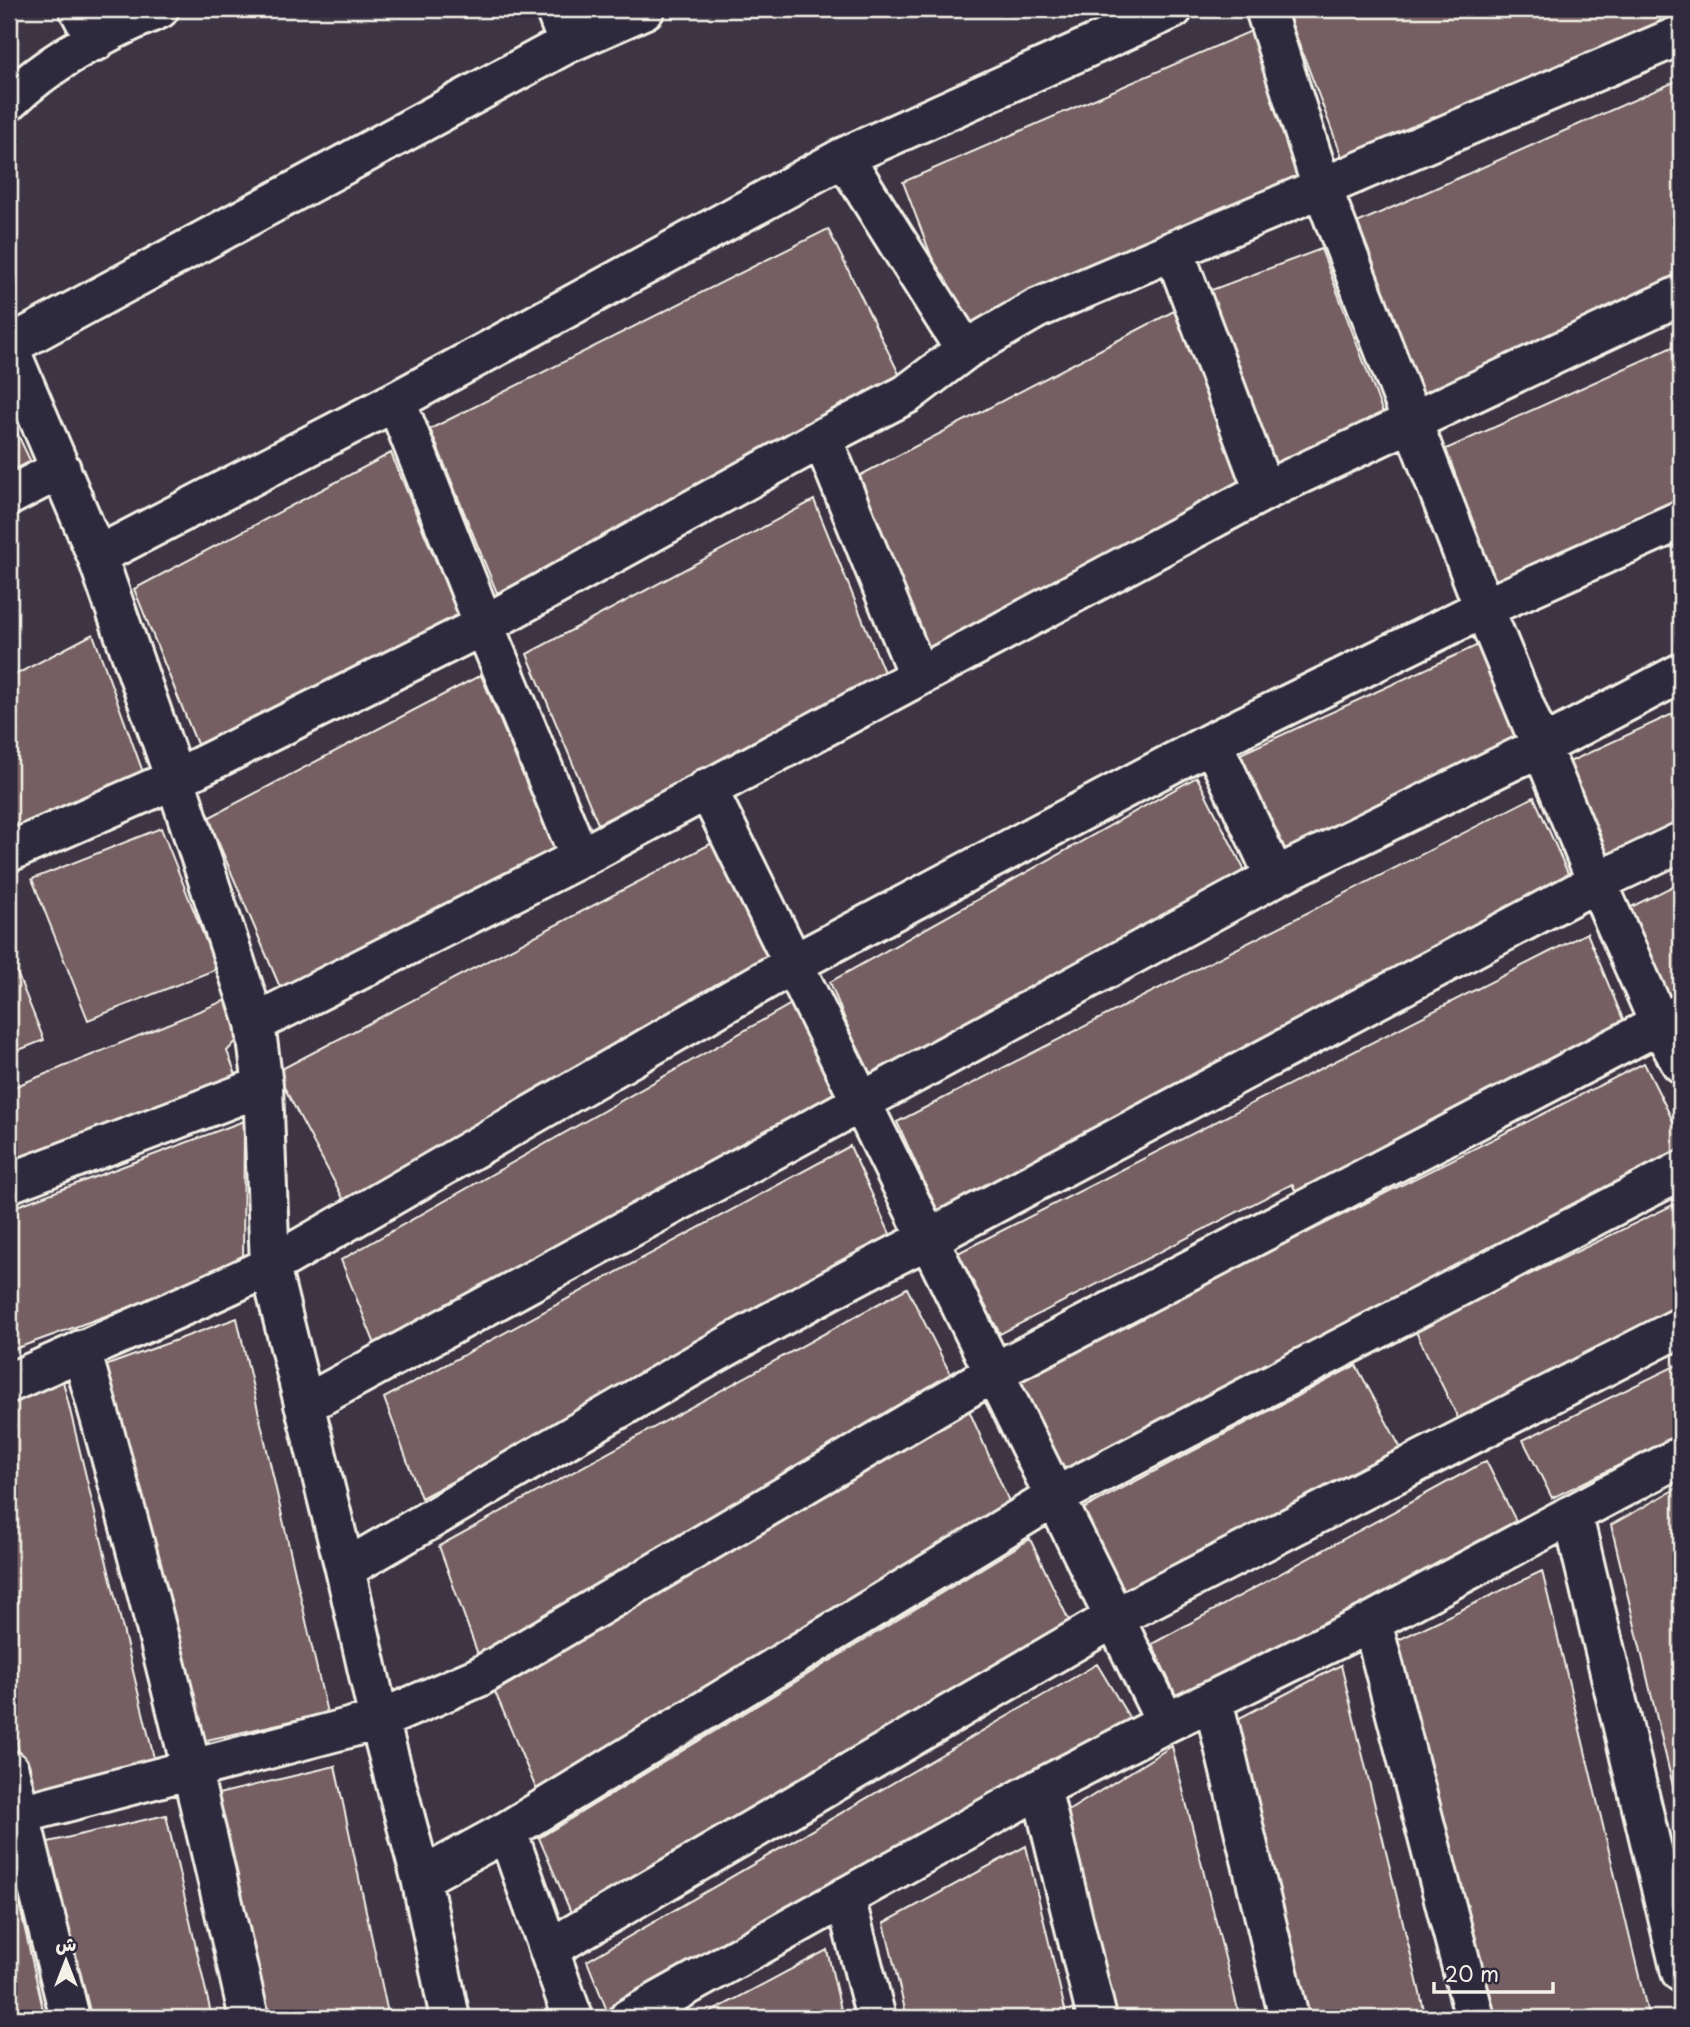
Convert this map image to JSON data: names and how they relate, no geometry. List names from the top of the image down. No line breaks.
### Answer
{"scale_bar":"20 m","north":"top"}
